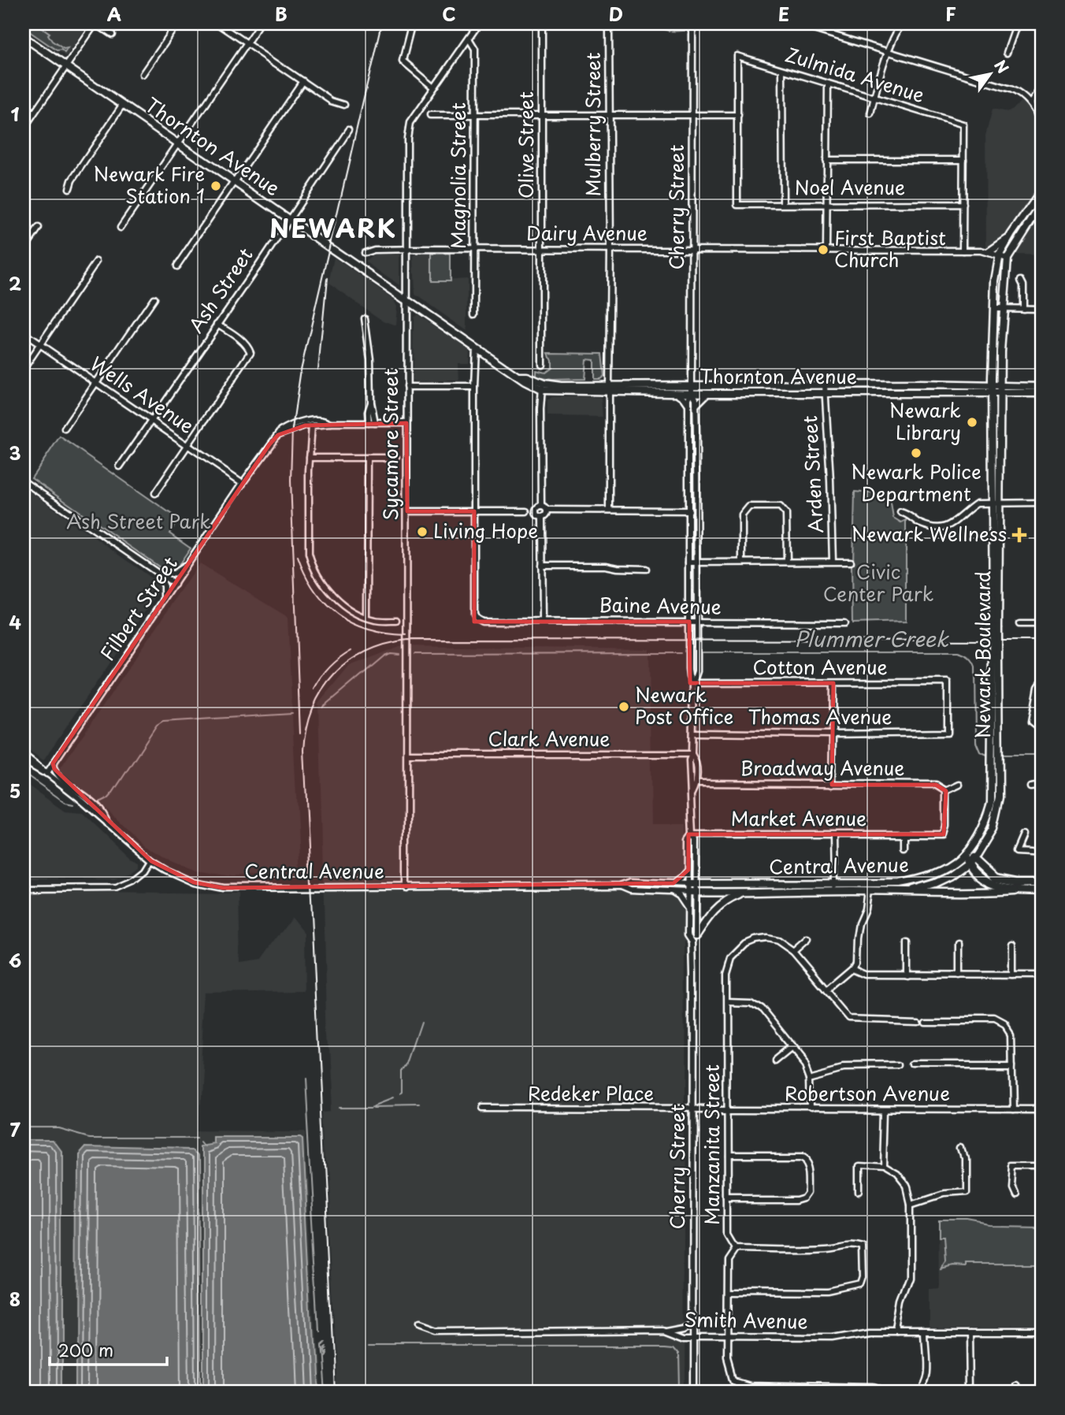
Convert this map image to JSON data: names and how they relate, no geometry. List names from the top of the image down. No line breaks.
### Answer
{"streets":{"main road":["Thornton Avenue","Newark Boulevard","Central Avenue"],"street":["Zulmida Avenue","Mulberry Street","Olive Street","Magnolia Street","Noel Avenue","Cherry Street","Dairy Avenue","Ash Street","Wells Avenue","Sycamore Street","Arden Street","Baine Avenue","Filbert Street","Cotton Avenue","Thomas Avenue","Clark Avenue","Broadway Avenue","Market Avenue","Redeker Place","Robertson Avenue","Manzanita Street","Smith Avenue"]},"crossings":[["Zulmida Avenue","Noel Avenue"],["Mulberry Street","Thornton Avenue"],["Mulberry Street","Dairy Avenue"],["Olive Street","Dairy Avenue"],["Thornton Avenue","Cherry Street"],["Thornton Avenue","Ash Street"],["Thornton Avenue","Sycamore Street"],["Thornton Avenue","Arden Street"],["Thornton Avenue","Newark Boulevard"],["Magnolia Street","Dairy Avenue"],["Magnolia Street","Sycamore Street"],["Cherry Street","Dairy Avenue"],["Cherry Street","Baine Avenue"],["Cherry Street","Cotton Avenue"],["Cherry Street","Thomas Avenue"],["Cherry Street","Clark Avenue"],["Cherry Street","Broadway Avenue"],["Cherry Street","Market Avenue"],["Cherry Street","Central Avenue"],["Cherry Street","Redeker Place"],["Cherry Street","Robertson Avenue"],["Cherry Street","Smith Avenue"],["Dairy Avenue","Sycamore Street"],["Dairy Avenue","Newark Boulevard"],["Ash Street","Wells Avenue"],["Wells Avenue","Filbert Street"],["Sycamore Street","Clark Avenue"],["Sycamore Street","Central Avenue"],["Filbert Street","Central Avenue"],["Newark Boulevard","Central Avenue"],["Cotton Avenue","Thomas Avenue"],["Broadway Avenue","Market Avenue"],["Redeker Place","Robertson Avenue"],["Robertson Avenue","Manzanita Street"],["Manzanita Street","Smith Avenue"]],"districts":["NEWARK"],"water":["Plummer Creek"],"parks":["Ash Street Park","Civic Center Park"],"places":{"other":["Newark Fire Station 1","First Baptist Church","Newark Library","Newark Police Department","Living Hope","Newark Post Office"],"health":["Newark Wellness"]},"scale_bar":"200 m","north":"top right","grid":{"columns":["A","B","C","D","E","F"],"rows":["1","2","3","4","5","6","7","8"]}}
